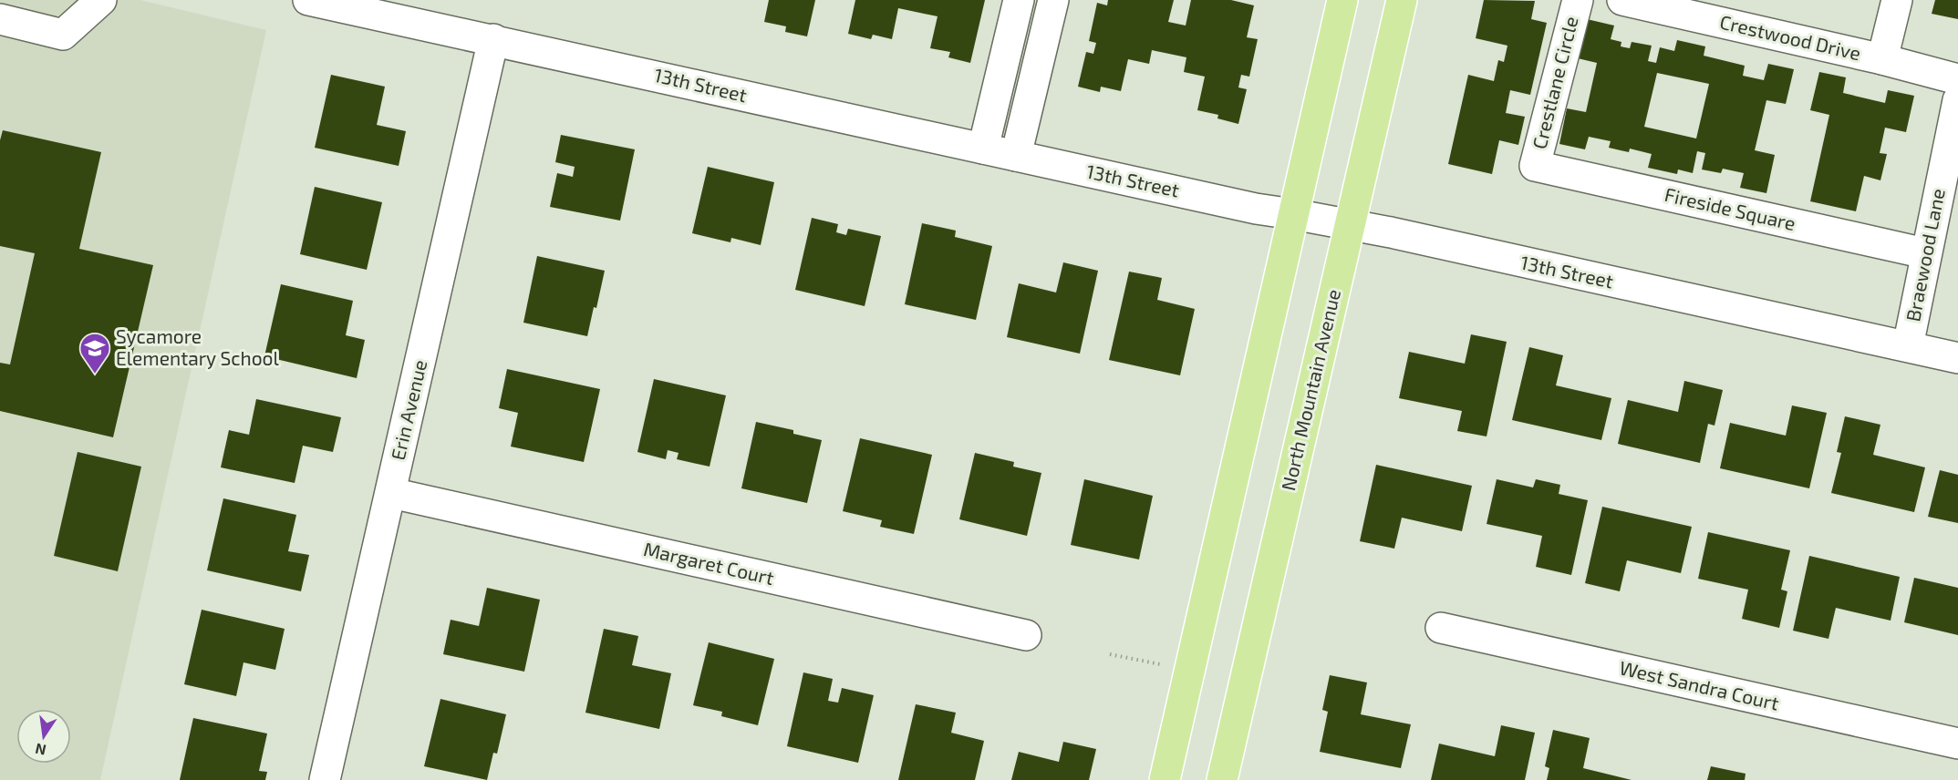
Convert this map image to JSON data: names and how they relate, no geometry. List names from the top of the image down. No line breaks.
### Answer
{"streets":{"main road":["North Mountain Avenue"],"street":["Crestwood Drive","Crestlane Circle","13th Street","Fireside Square","Braewood Lane","Erin Avenue","Margaret Court","West Sandra Court"]},"crossings":[["Crestlane Circle","Fireside Square"],["13th Street","Braewood Lane"],["13th Street","North Mountain Avenue"],["13th Street","Erin Avenue"],["Fireside Square","Braewood Lane"],["Erin Avenue","Margaret Court"]],"places":{"school or university":["Sycamore Elementary School"]},"north":"bottom"}
